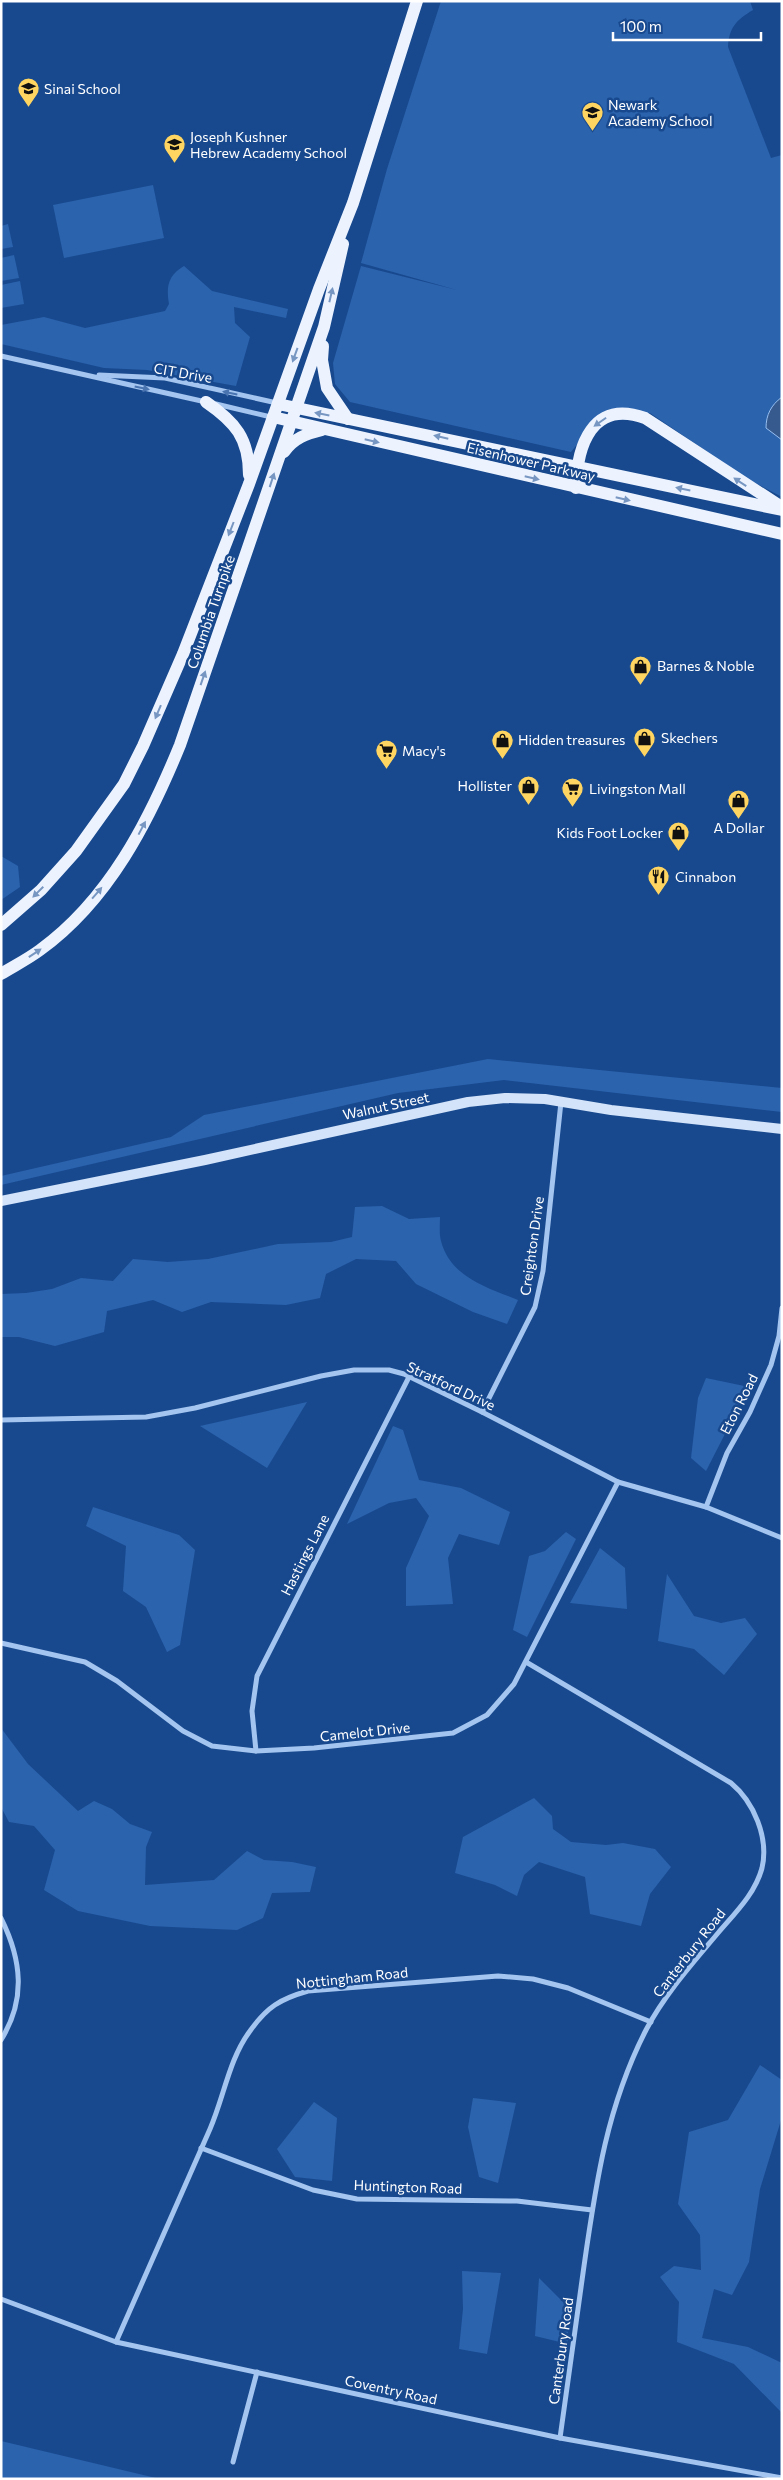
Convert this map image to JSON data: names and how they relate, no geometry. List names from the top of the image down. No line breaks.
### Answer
{"streets":{"main road":["Eisenhower Parkway","Columbia Turnpike"],"street":["CIT Drive","Walnut Street","Creighton Drive","Stratford Drive","Eton Road","Hastings Lane","Camelot Drive","Canterbury Road","Nottingham Road","Huntington Road","Coventry Road"]},"crossings":[["CIT Drive","Eisenhower Parkway"],["CIT Drive","Columbia Turnpike"],["Eisenhower Parkway","Columbia Turnpike"],["Walnut Street","Creighton Drive"],["Creighton Drive","Stratford Drive"],["Stratford Drive","Eton Road"],["Stratford Drive","Hastings Lane"],["Stratford Drive","Camelot Drive"],["Hastings Lane","Camelot Drive"],["Camelot Drive","Canterbury Road"],["Canterbury Road","Nottingham Road"],["Canterbury Road","Huntington Road"],["Canterbury Road","Coventry Road"],["Nottingham Road","Huntington Road"],["Nottingham Road","Coventry Road"]],"places":{"school or university":["Sinai School","Newark Academy School","Joseph Kushner Hebrew Academy School"],"shop":["Barnes & Noble","Skechers","Hidden treasures","Hollister","A Dollar","Kids Foot Locker"],"supermarket":["Macy's","Livingston Mall"],"restaurant":["Cinnabon"]},"scale_bar":"100 m"}
